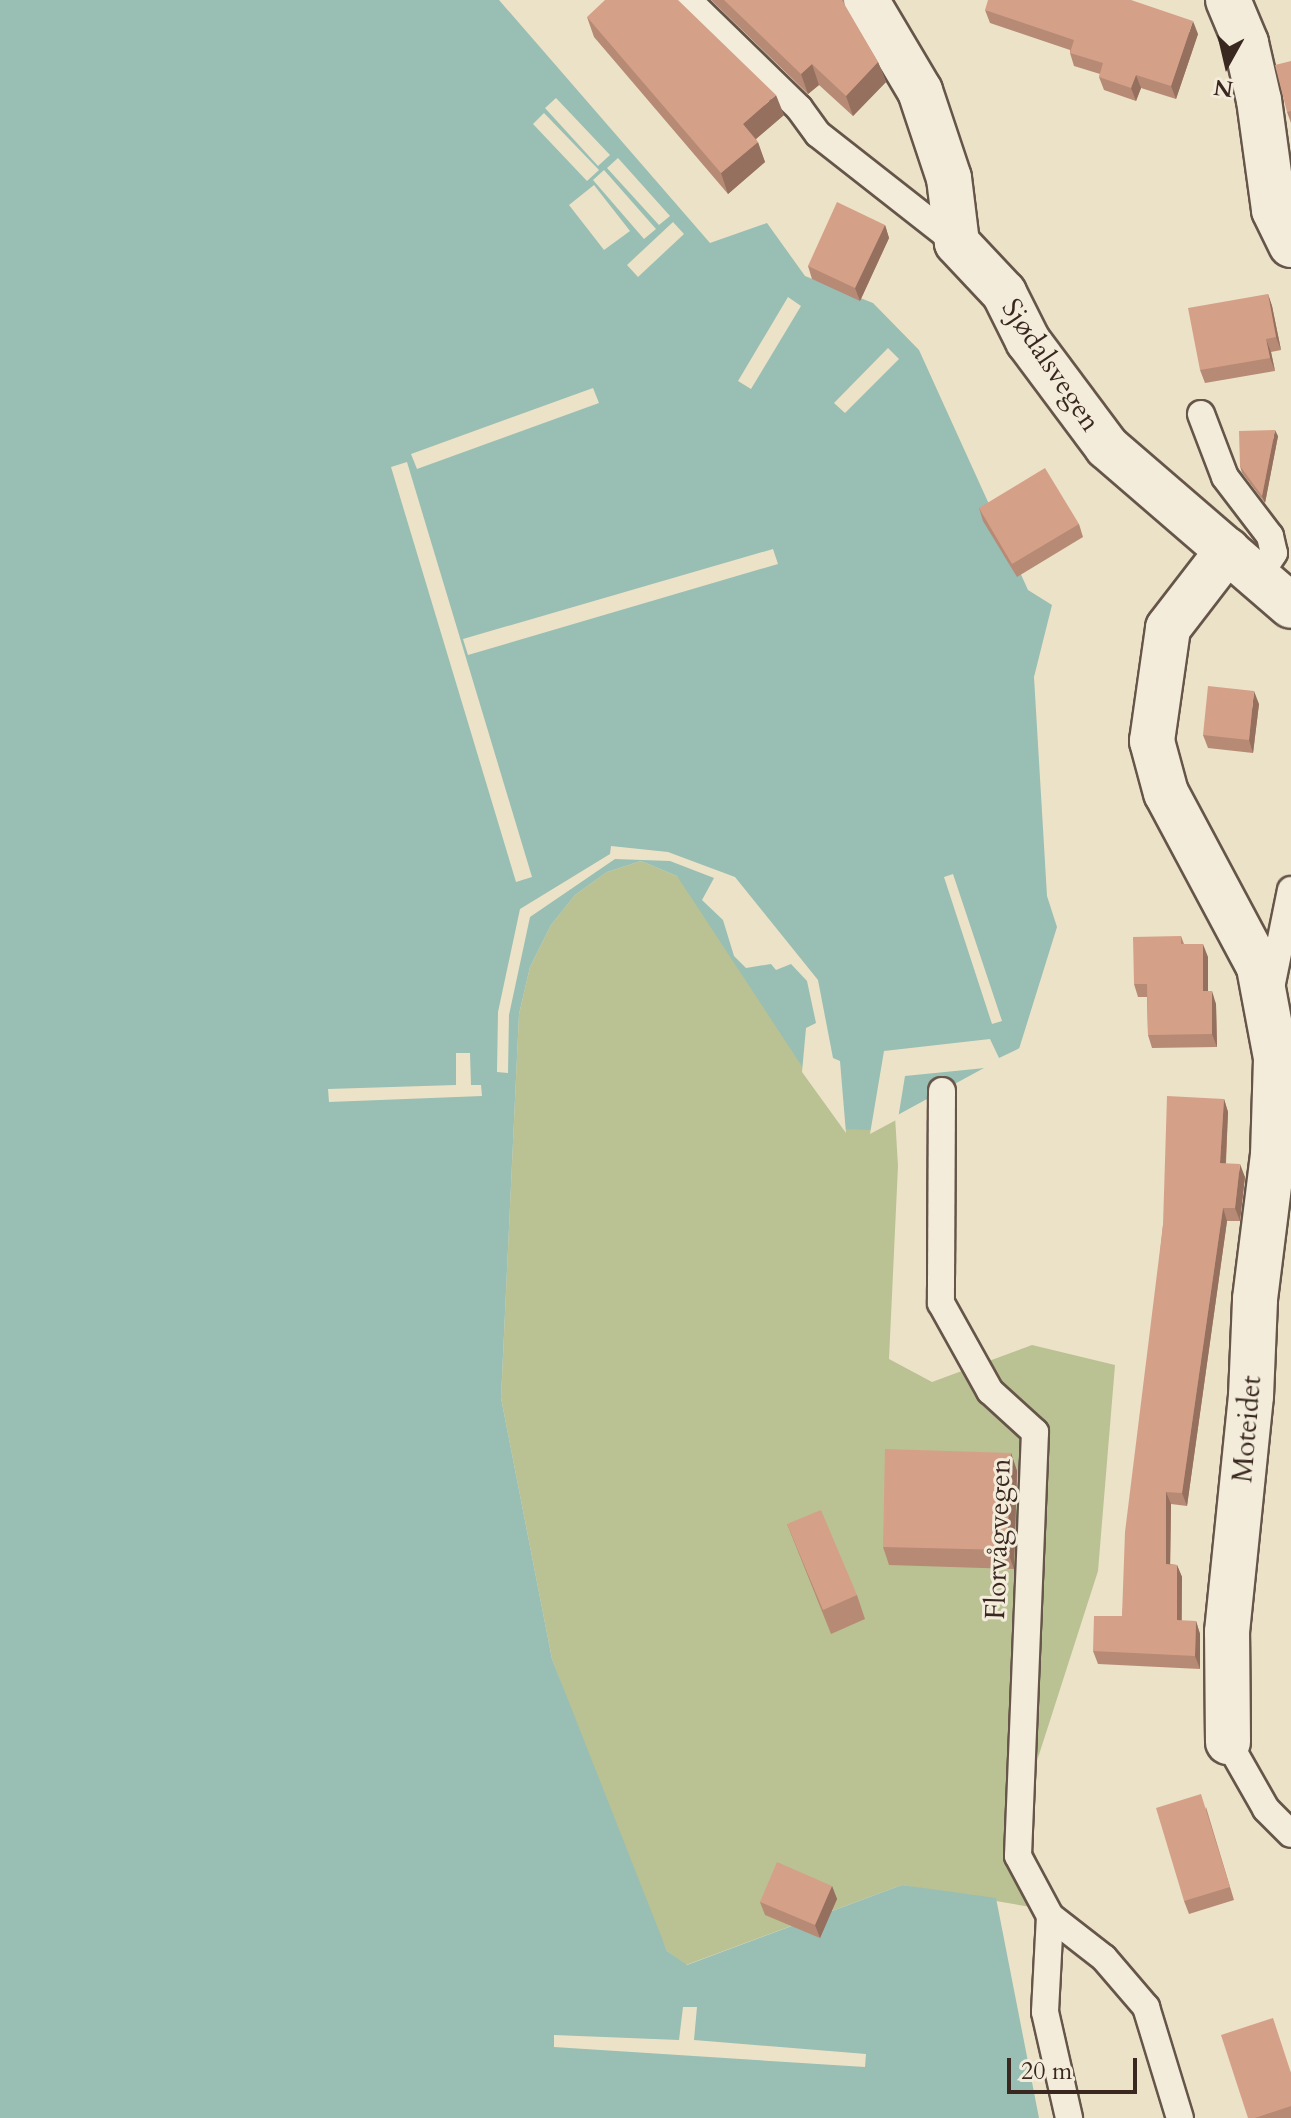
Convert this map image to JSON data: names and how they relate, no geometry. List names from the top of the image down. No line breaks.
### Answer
{"streets":{"street":["Sjødalsvegen","Moteidet"],"lane":["Florvågvegen"]},"crossings":[["Sjødalsvegen","Moteidet"]],"scale_bar":"20 m","north":"bottom"}
